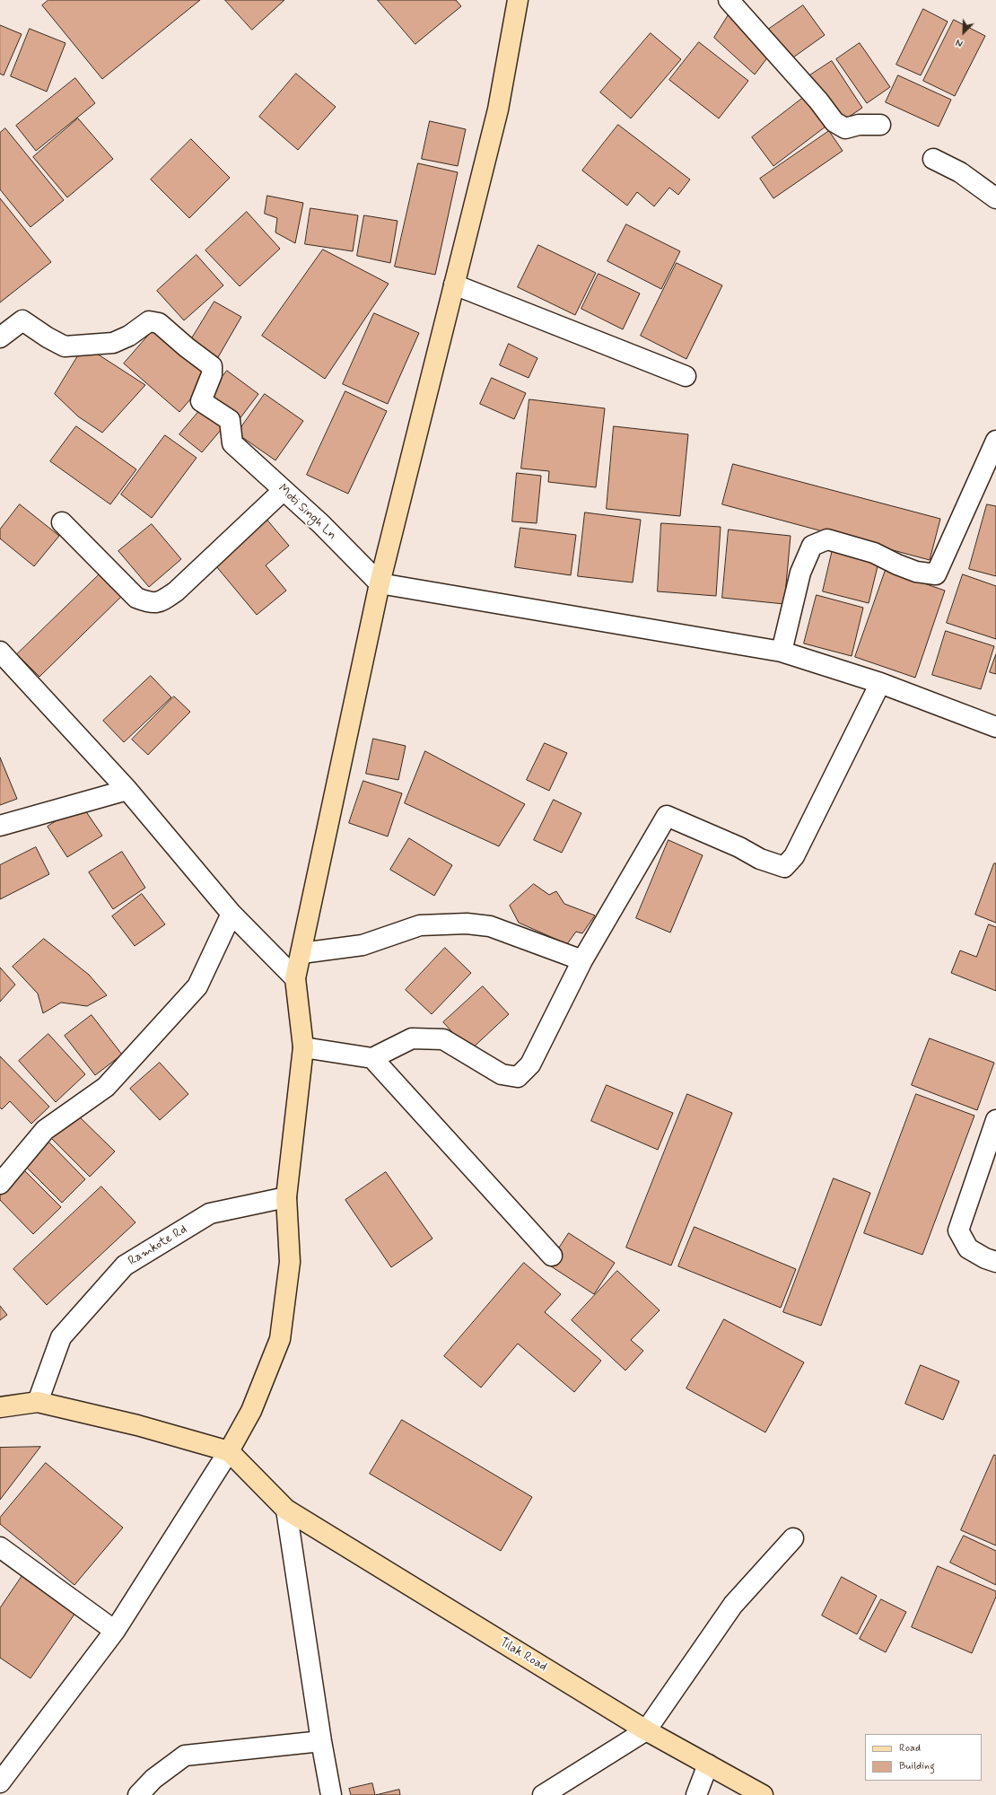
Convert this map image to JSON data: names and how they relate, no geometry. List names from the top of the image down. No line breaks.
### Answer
{"streets":{"main road":["Tilak Road"],"street":["Moti Singh Ln","Ramkote Rd"]},"legend":["Road","Building"],"north":"bottom left"}
